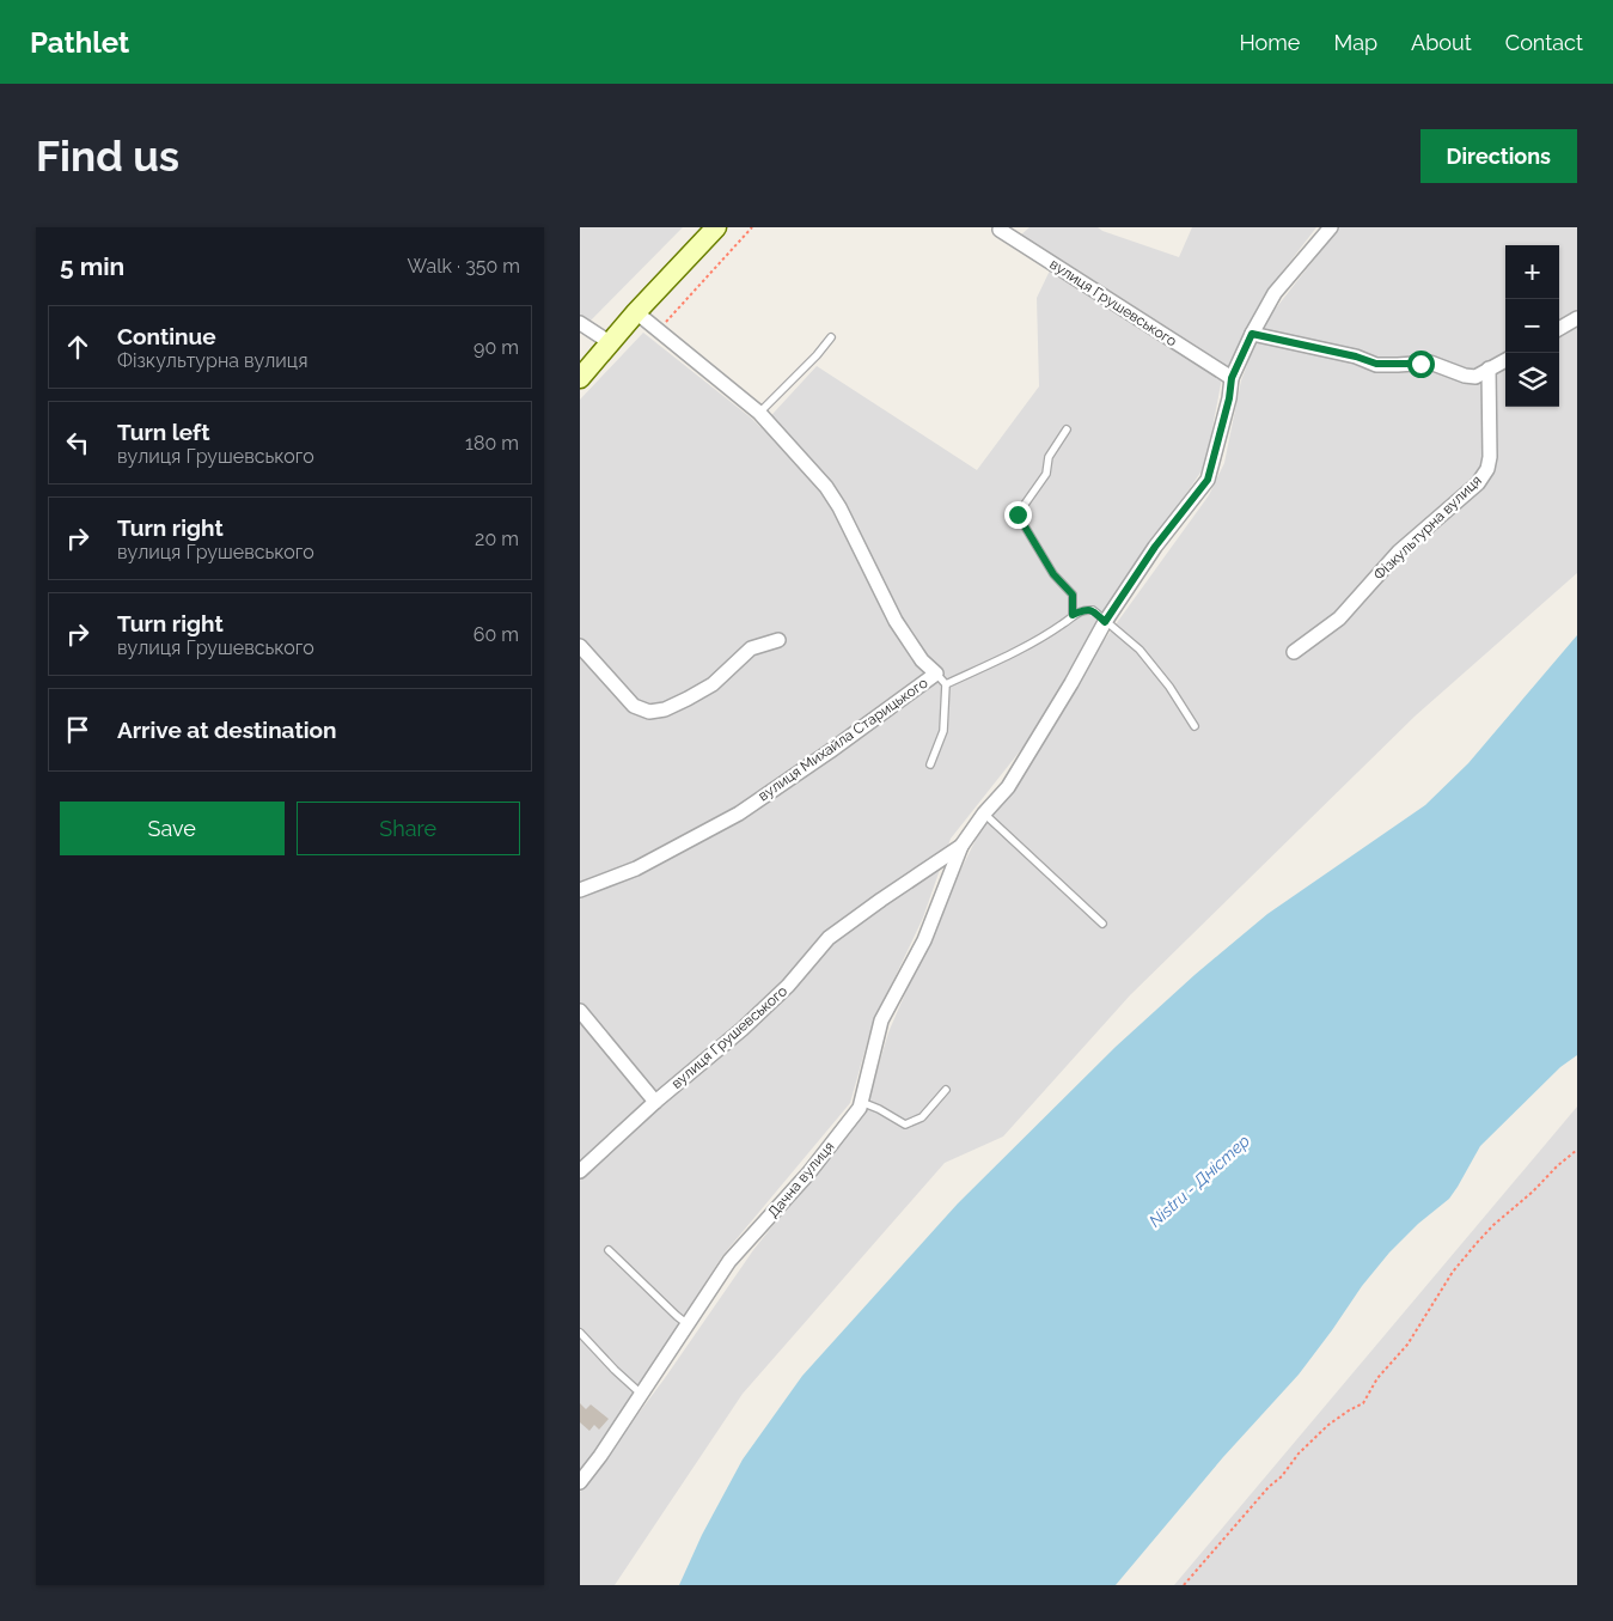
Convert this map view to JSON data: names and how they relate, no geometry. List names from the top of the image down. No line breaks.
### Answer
{"streets":{"street":["вулиця Грушевського","Фізкультурна вулиця","вулиця Михайла Старицького","Дачна вулиця"]},"crossings":[["вулиця Грушевського","Дачна вулиця"]],"water":["Nistru - Дністер"],"page":{"header":"Pathlet","nav":["Home","Map","About","Contact"],"buttons":["Directions",["Save","Share"]],"title":"Find us","heading":["5 min","Walk · 350 m"],"map_buttons":["+","−"],"list":[["Continue","Фізкультурна вулиця","90 m"],["Turn left","вулиця Грушевського","180 m"],["Turn right","вулиця Грушевського","20 m"],["Turn right","вулиця Грушевського","60 m"],"Arrive at destination"]}}
